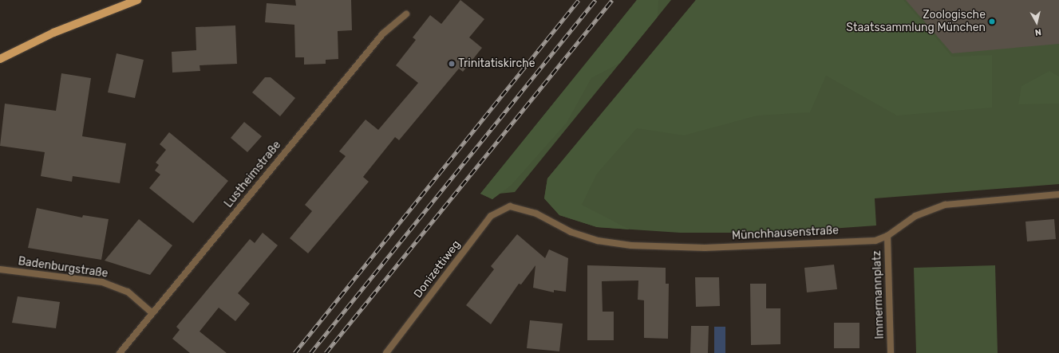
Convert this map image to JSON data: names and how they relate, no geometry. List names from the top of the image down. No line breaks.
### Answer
{"streets":{"street":["Lustheimstraße","Münchhausenstraße","Badenburgstraße","Donizettiweg","Immermannplatz"]},"crossings":[["Lustheimstraße","Badenburgstraße"],["Münchhausenstraße","Donizettiweg"],["Münchhausenstraße","Immermannplatz"]],"places":["Zoologische Staatssammlung München","Trinitatiskirche"],"north":"bottom"}
